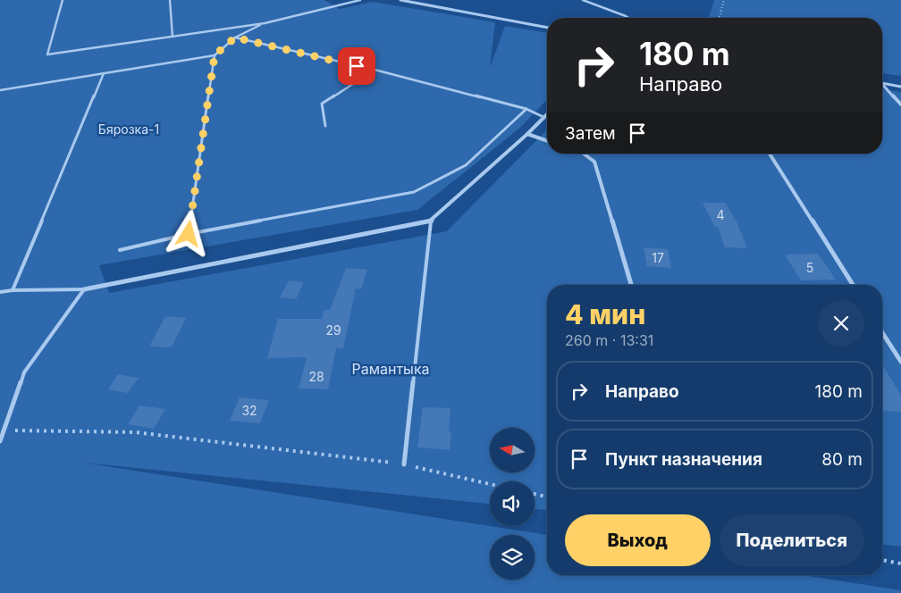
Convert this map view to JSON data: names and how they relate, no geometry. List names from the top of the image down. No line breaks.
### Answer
{"parks":["Бярозка-1","Рамантыка"],"house_numbers":["4","17","5","29","28","32"],"north":"left","page":{"turn":["180 m","Направо"],"then":"Затем","heading":["4 мин","260 m · 13:31"],"list":[{"name":"Направо","value":"180 m"},{"name":"Пункт назначения","value":"80 m"}],"buttons":["Выход","Поделиться"]}}
